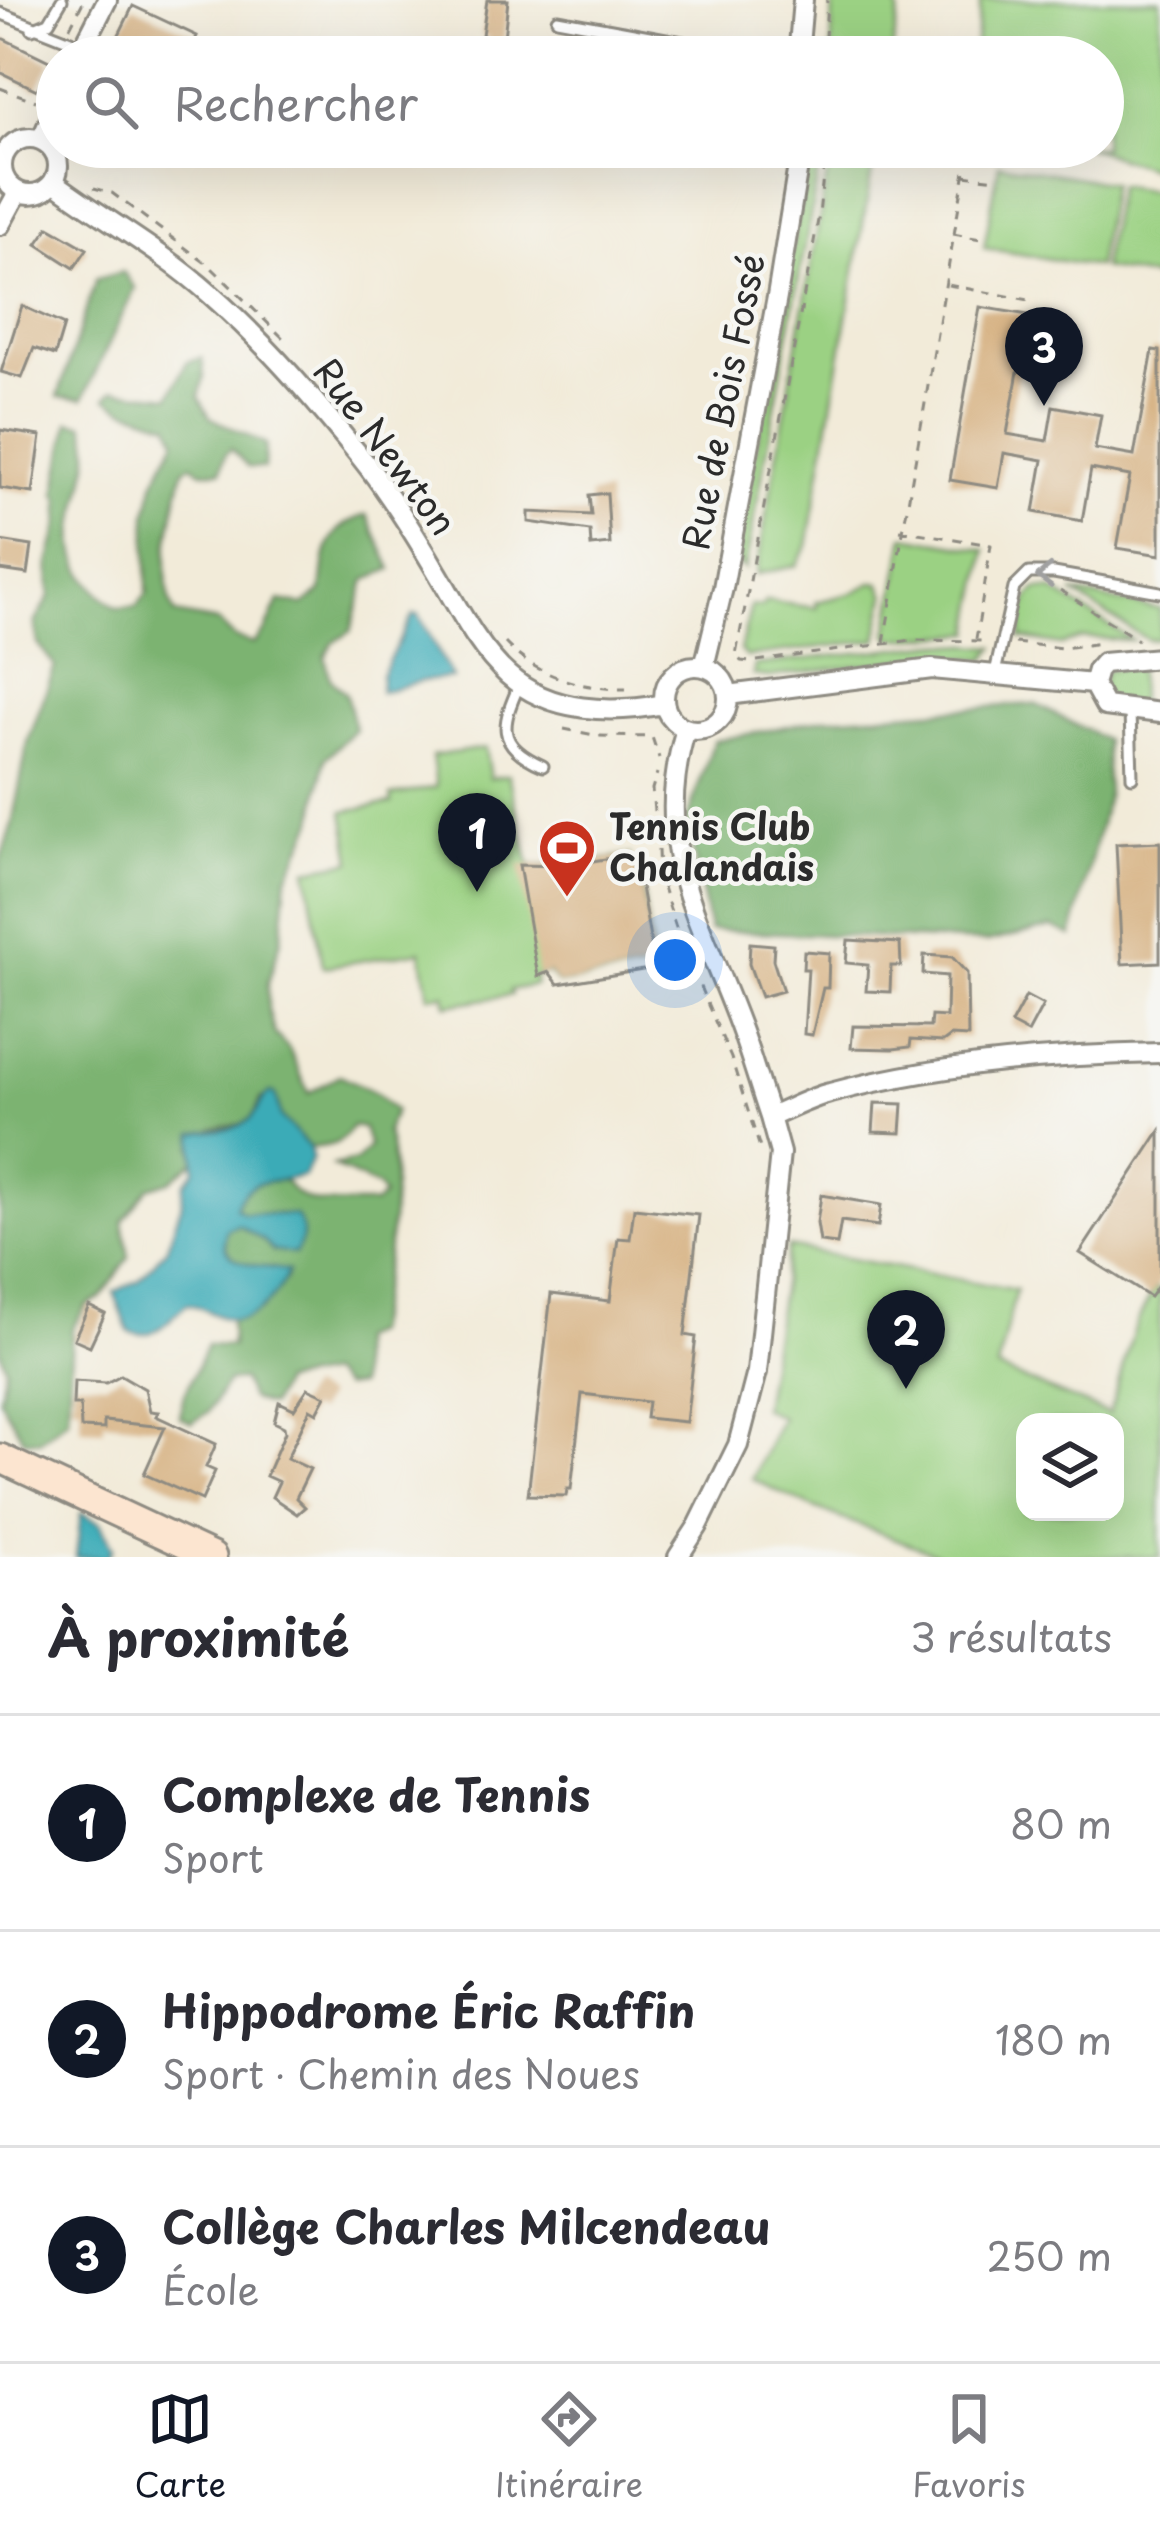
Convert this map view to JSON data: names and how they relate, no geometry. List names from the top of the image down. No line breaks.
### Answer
{"streets":{"street":["Rue de Bois Fossé","Rue Newton"]},"crossings":[["Rue de Bois Fossé","Rue Newton"]],"places":{"sports":["Tennis Club Chalandais"]},"page":{"search":"Rechercher","pins":["3","1","2"],"heading":["À proximité","3 résultats"],"list":[{"mark":"1","name":"Complexe de Tennis","note":"Sport","value":"80 m"},{"mark":"2","name":"Hippodrome Éric Raffin","note":"Sport · Chemin des Noues","value":"180 m"},{"mark":"3","name":"Collège Charles Milcendeau","note":"École","value":"250 m"}],"nav":["Carte","Itinéraire","Favoris"]}}
